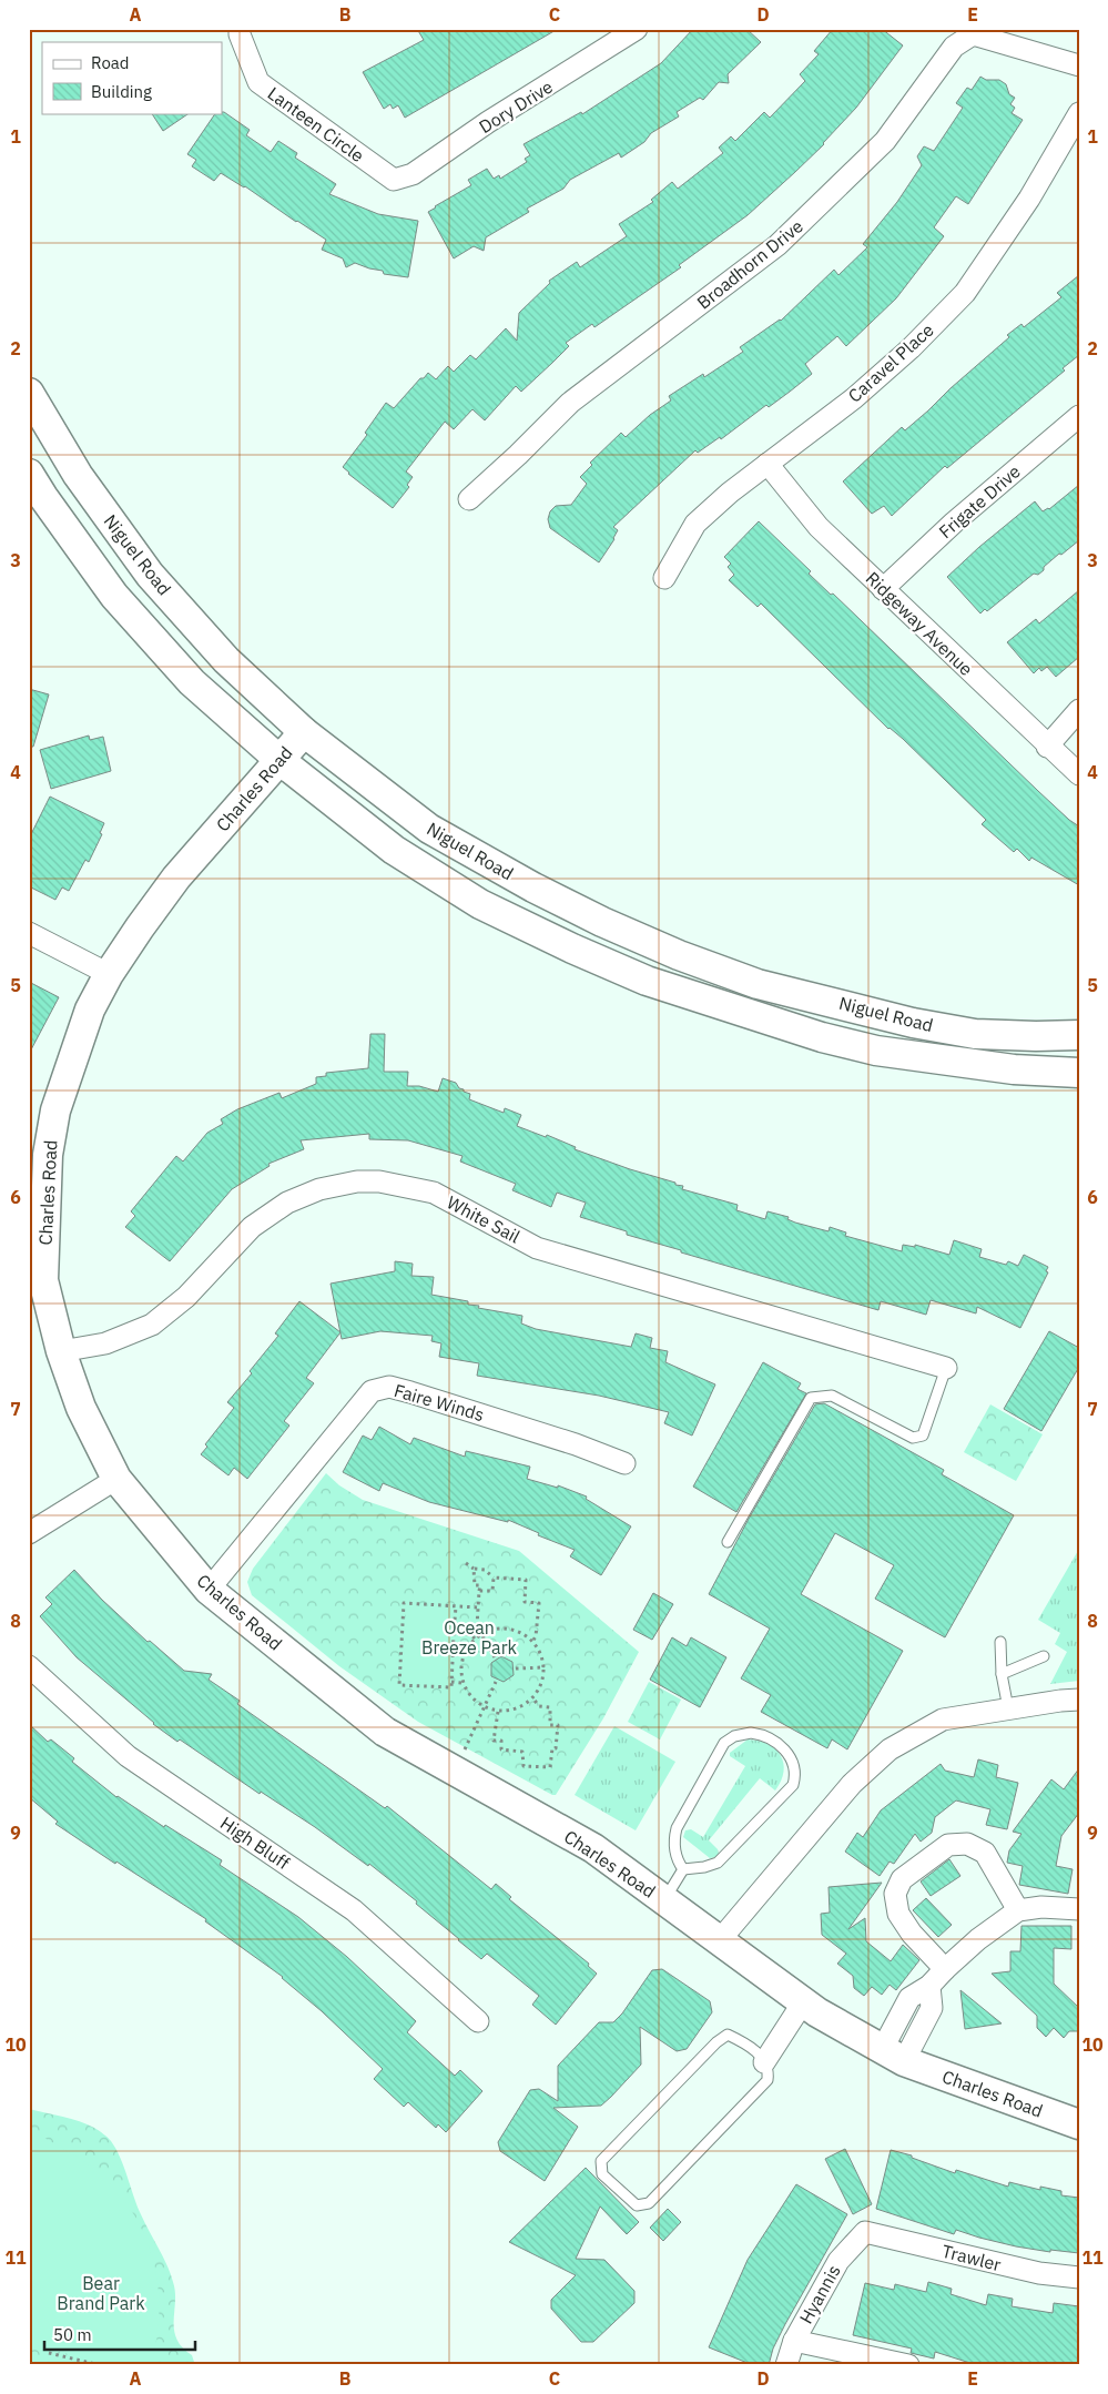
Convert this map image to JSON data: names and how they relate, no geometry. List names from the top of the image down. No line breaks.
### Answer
{"streets":{"main road":["Niguel Road","Charles Road"],"street":["Dory Drive","Lanteen Circle","Broadhorn Drive","Caravel Place","Frigate Drive","Ridgeway Avenue","White Sail","Faire Winds","High Bluff","Trawler","Hyannis"]},"crossings":[["Dory Drive","Lanteen Circle"],["Caravel Place","Ridgeway Avenue"],["Frigate Drive","Ridgeway Avenue"],["Niguel Road","Charles Road"],["Charles Road","White Sail"],["Charles Road","Faire Winds"],["Trawler","Hyannis"]],"parks":["Ocean Breeze Park","Bear Brand Park"],"legend":["Road","Building"],"scale_bar":"50 m","grid":{"columns":["A","B","C","D","E"],"rows":["1","2","3","4","5","6","7","8","9","10","11"]}}
